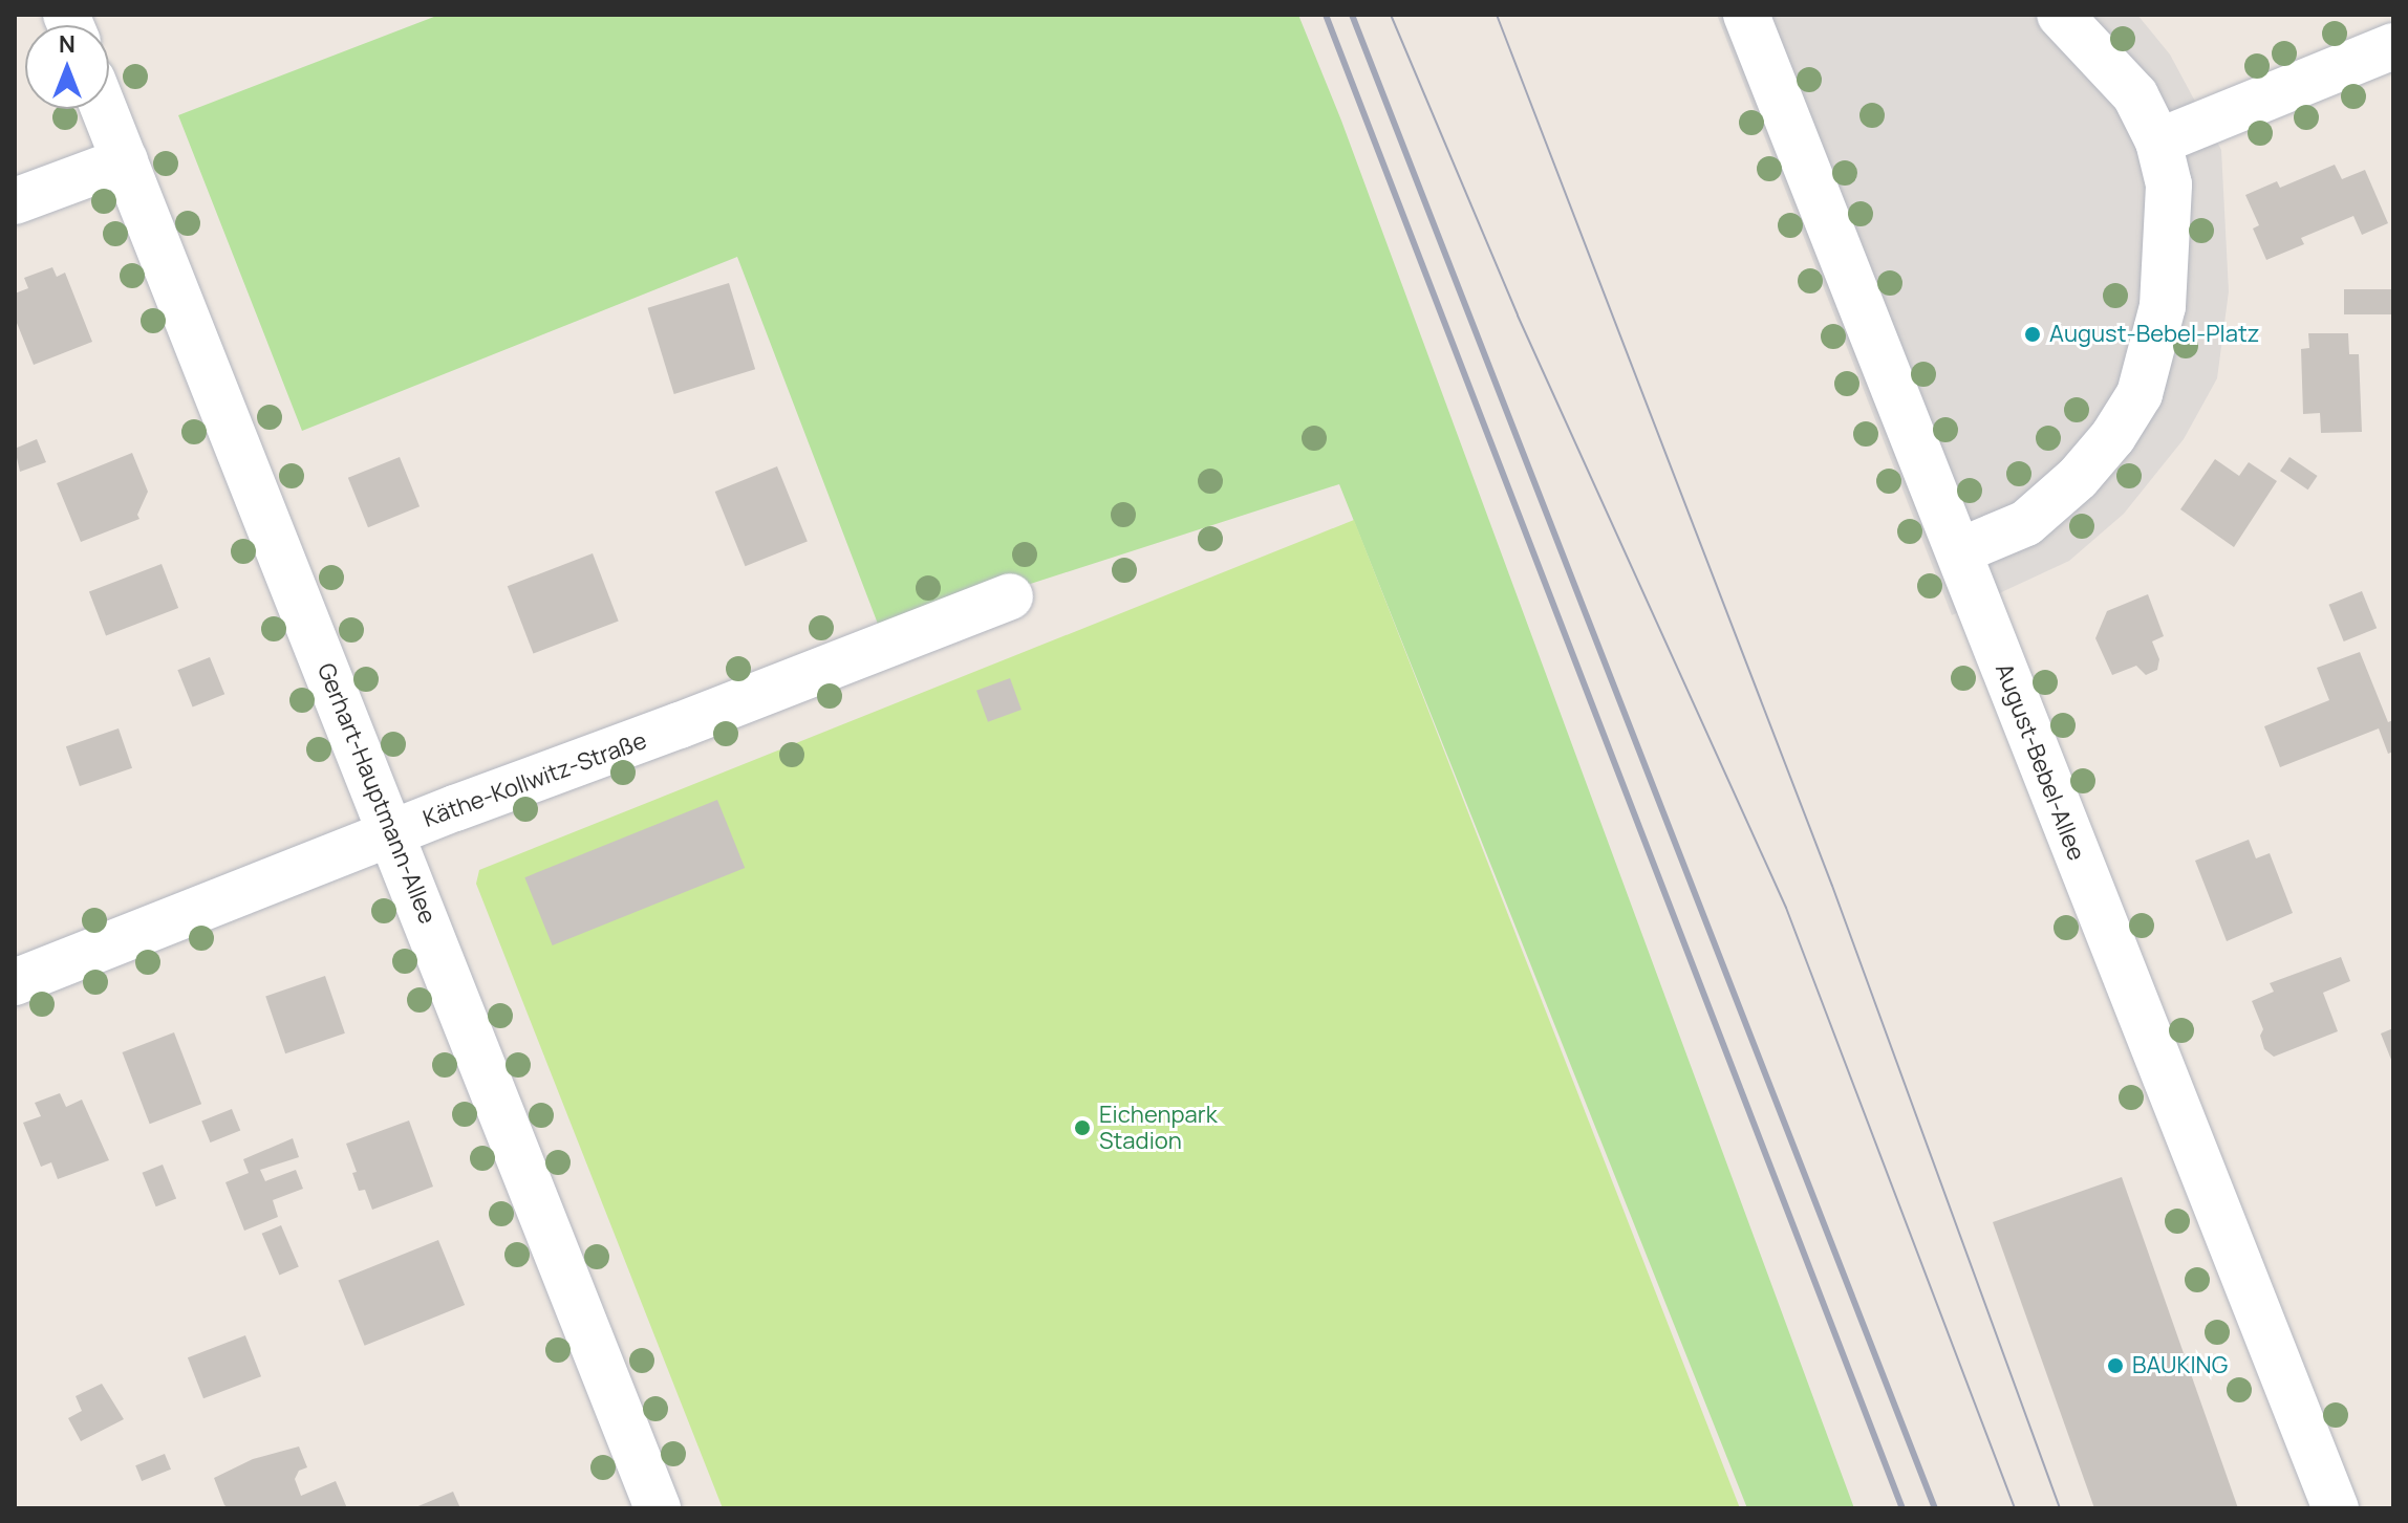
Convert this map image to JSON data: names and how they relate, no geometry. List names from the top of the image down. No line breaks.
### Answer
{"streets":{"street":["August-Bebel-Allee","Käthe-Kollwitz-Straße","Gerhart-Hauptmann-Allee"]},"crossings":[["Käthe-Kollwitz-Straße","Gerhart-Hauptmann-Allee"]],"places":["August-Bebel-Platz","Eichenpark Stadion","BAUKING"],"north":"top"}
